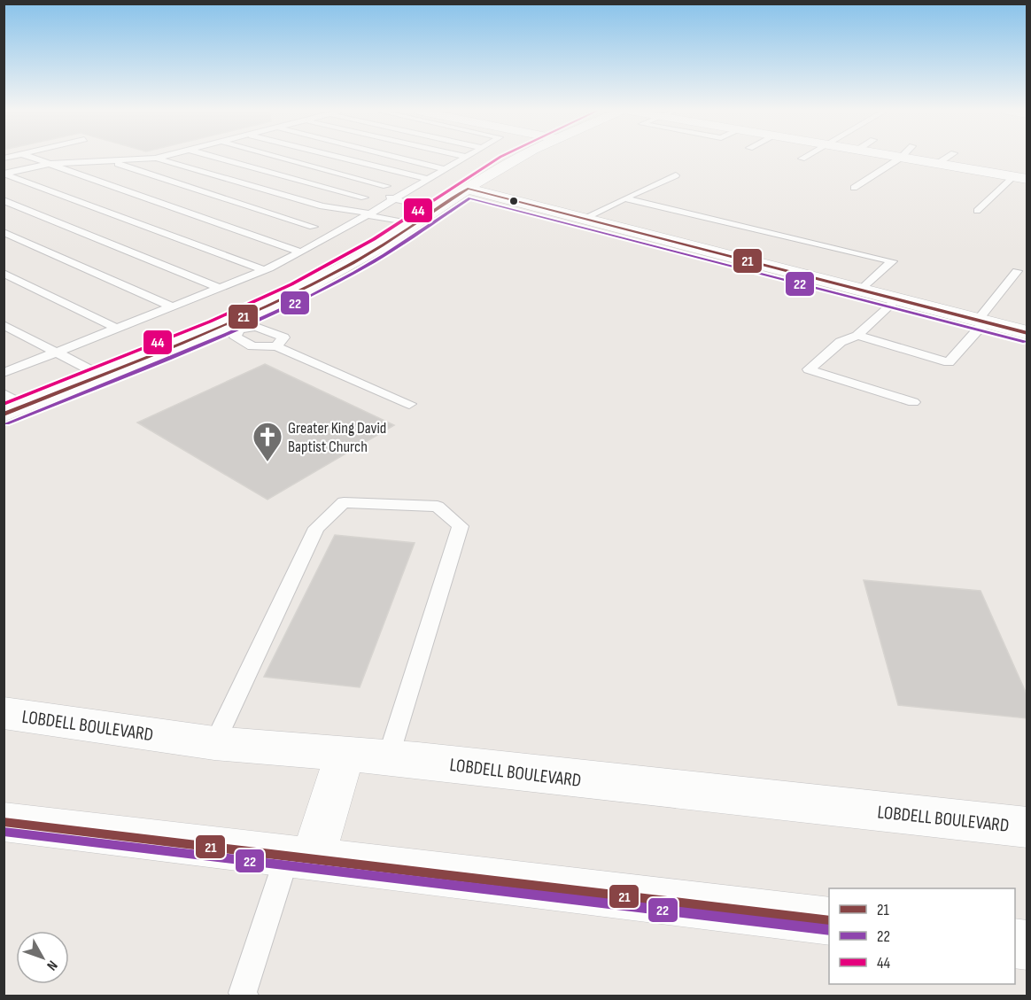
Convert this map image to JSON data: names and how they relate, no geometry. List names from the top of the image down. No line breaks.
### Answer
{"streets":{"street":["LOBDELL BOULEVARD"]},"places":{"church":["Greater King David Baptist Church"]},"lines":["transit line 44","transit line 21","transit line 22"],"legend":["21","22","44"],"north":"bottom right"}
